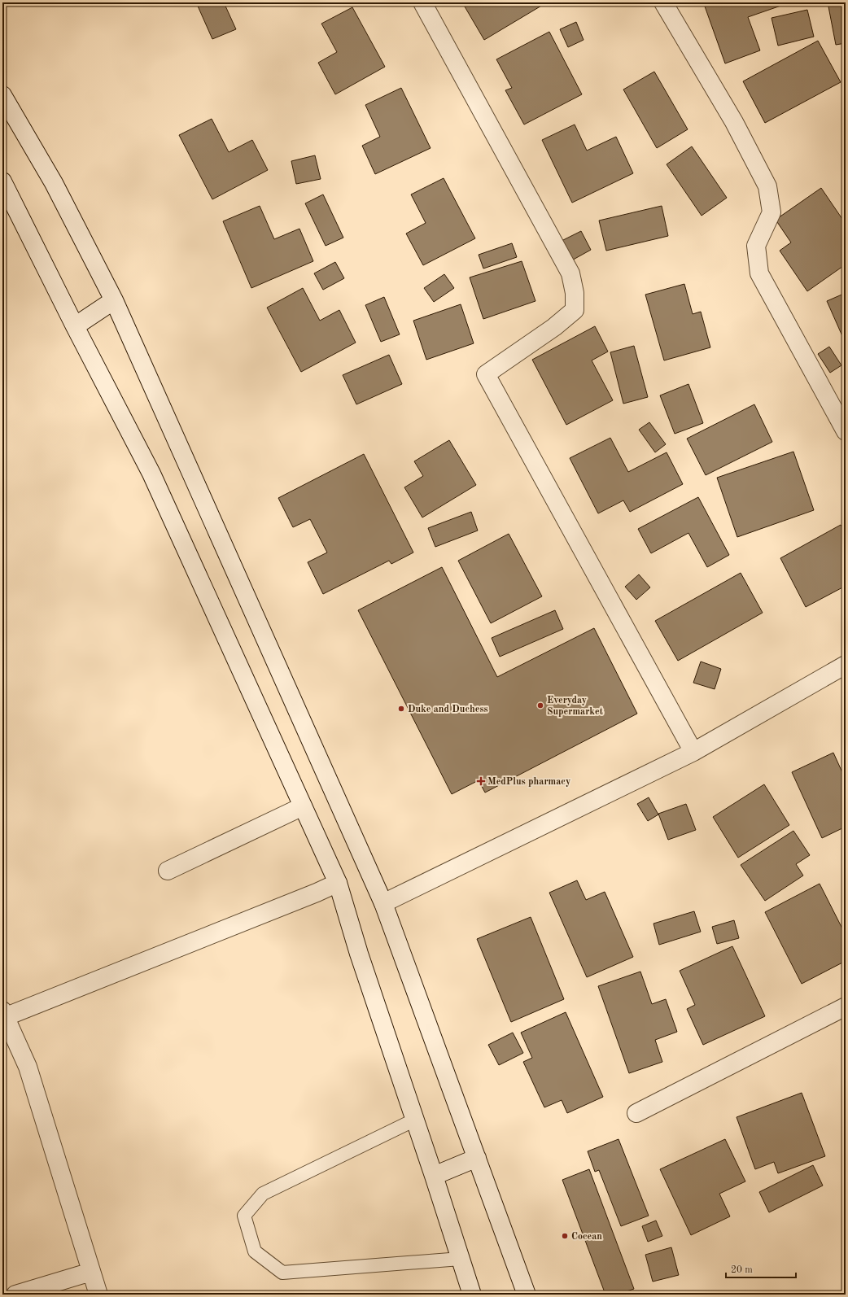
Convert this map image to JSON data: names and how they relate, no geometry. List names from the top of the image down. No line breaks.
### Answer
{"places":{"other":["Everyday Supermarket","Duke and Duchess","Cocean"],"health":["MedPlus pharmacy"]},"scale_bar":"20 m"}
